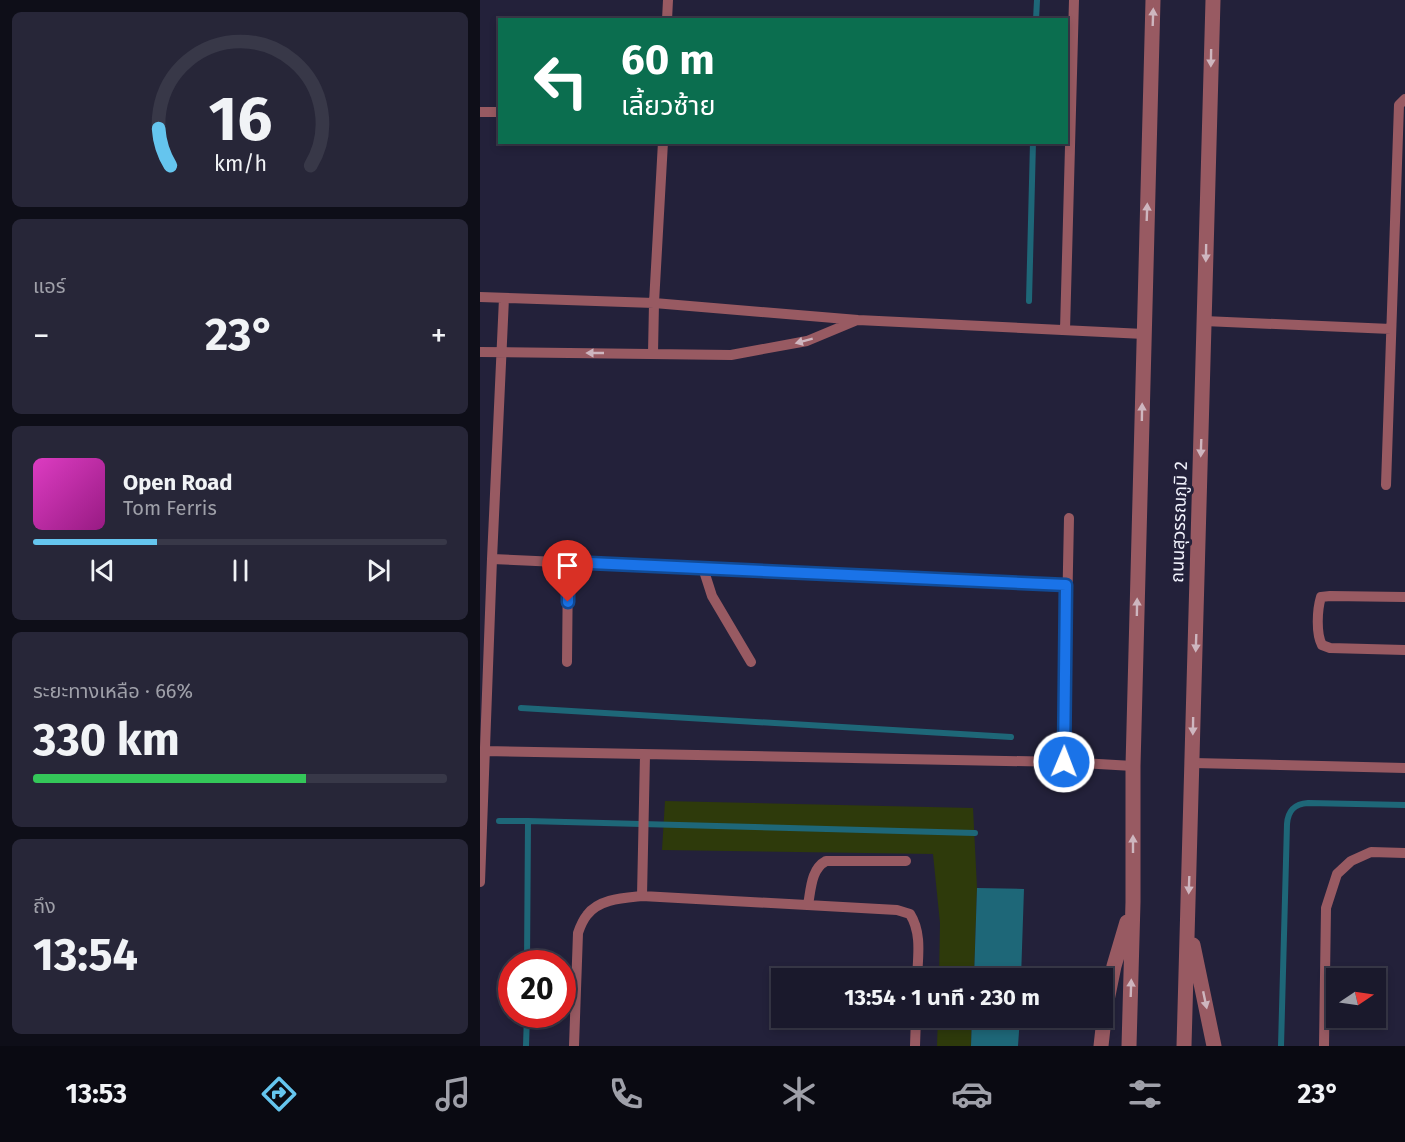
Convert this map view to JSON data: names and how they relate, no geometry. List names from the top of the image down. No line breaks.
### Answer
{"streets":{"street":["ถนนสุวรรณภูมิ 2"]},"north":"right","page":{"turn":["60 m","เลี้ยวซ้าย"],"tile":["แอร์",["ระยะทางเหลือ · 66%","330 km"],["ถึง","13:54"]],"heat":["−","23°","+"],"song":["Open Road","Tom Ferris"],"limit":"20","trip":"13:54 · 1 นาที · 230 m","tabs":["13:53","23°"],"gauge":["16","km/h"]}}
